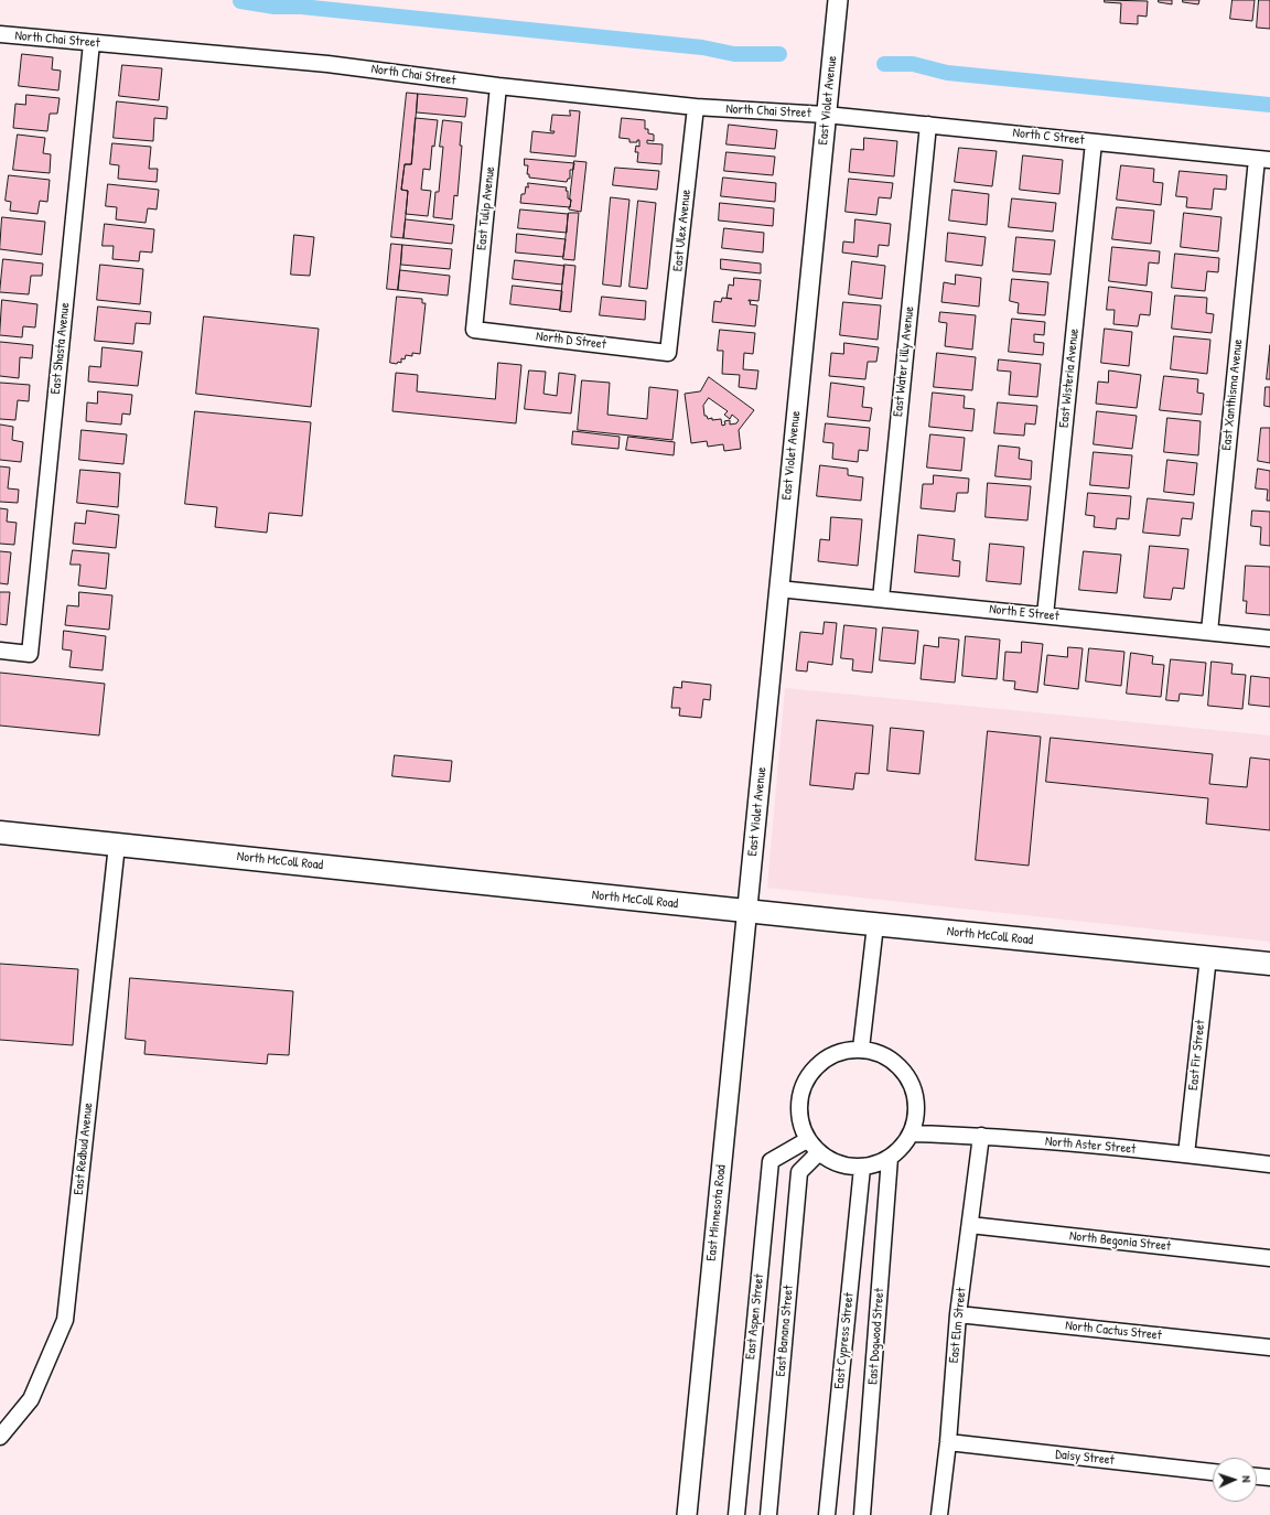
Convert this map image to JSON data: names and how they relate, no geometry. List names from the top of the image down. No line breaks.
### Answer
{"streets":{"main road":["North McColl Road"],"street":["North Chai Street","East Violet Avenue","North C Street","East Tulip Avenue","East Ulex Avenue","North D Street","East Shasta Avenue","East Water Lilly Avenue","East Wisteria Avenue","East Xanthisma Avenue","North E Street","East Fir Street","North Aster Street","East Redbud Avenue","East Minnesota Road","North Begonia Street","East Aspen Street","East Elm Street","East Banana Street","North Cactus Street","East Dogwood Street","East Cypress Street","Daisy Street"]},"crossings":[["North Chai Street","East Violet Avenue"],["North Chai Street","North C Street"],["North Chai Street","East Tulip Avenue"],["North Chai Street","East Ulex Avenue"],["North Chai Street","East Shasta Avenue"],["East Violet Avenue","North C Street"],["East Violet Avenue","North E Street"],["East Violet Avenue","North McColl Road"],["East Violet Avenue","East Minnesota Road"],["North C Street","East Water Lilly Avenue"],["North C Street","East Wisteria Avenue"],["North C Street","East Xanthisma Avenue"],["East Tulip Avenue","North D Street"],["East Ulex Avenue","North D Street"],["East Water Lilly Avenue","North E Street"],["East Wisteria Avenue","North E Street"],["East Xanthisma Avenue","North E Street"],["North McColl Road","East Fir Street"],["North McColl Road","East Redbud Avenue"],["North McColl Road","East Minnesota Road"],["East Fir Street","North Aster Street"],["North Aster Street","East Aspen Street"],["North Aster Street","East Elm Street"],["North Aster Street","East Banana Street"],["North Aster Street","East Dogwood Street"],["North Aster Street","East Cypress Street"],["North Begonia Street","East Elm Street"],["East Aspen Street","East Banana Street"],["East Aspen Street","East Dogwood Street"],["East Aspen Street","East Cypress Street"],["East Elm Street","North Cactus Street"],["East Elm Street","Daisy Street"],["East Banana Street","East Dogwood Street"],["East Banana Street","East Cypress Street"],["East Dogwood Street","East Cypress Street"]],"north":"right"}
